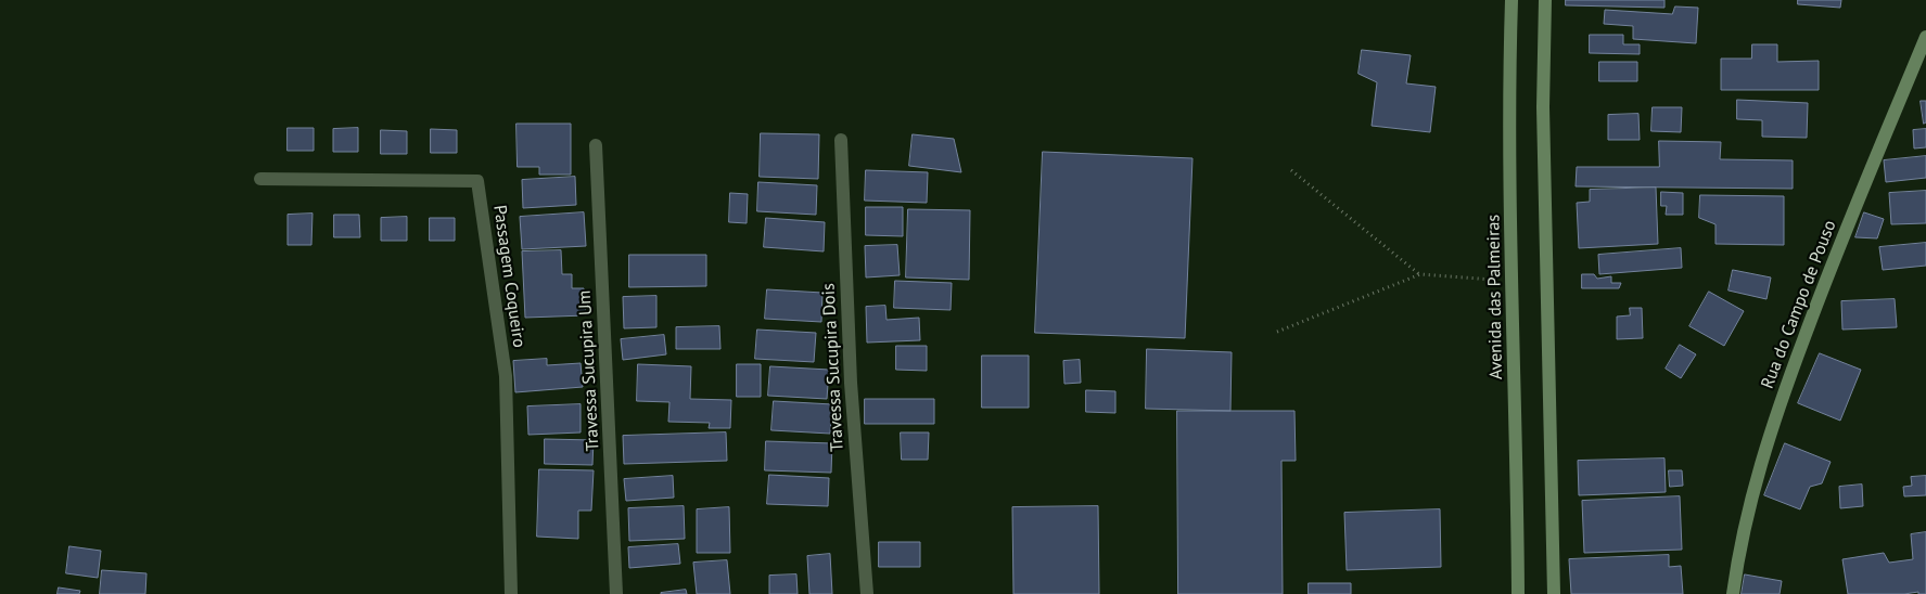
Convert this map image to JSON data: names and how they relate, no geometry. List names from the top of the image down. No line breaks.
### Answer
{"streets":{"main road":["Avenida das Palmeiras","Rua do Campo de Pouso"],"street":["Passagem Coqueiro","Travessa Sucupira Dois","Travessa Sucupira Um"]}}
